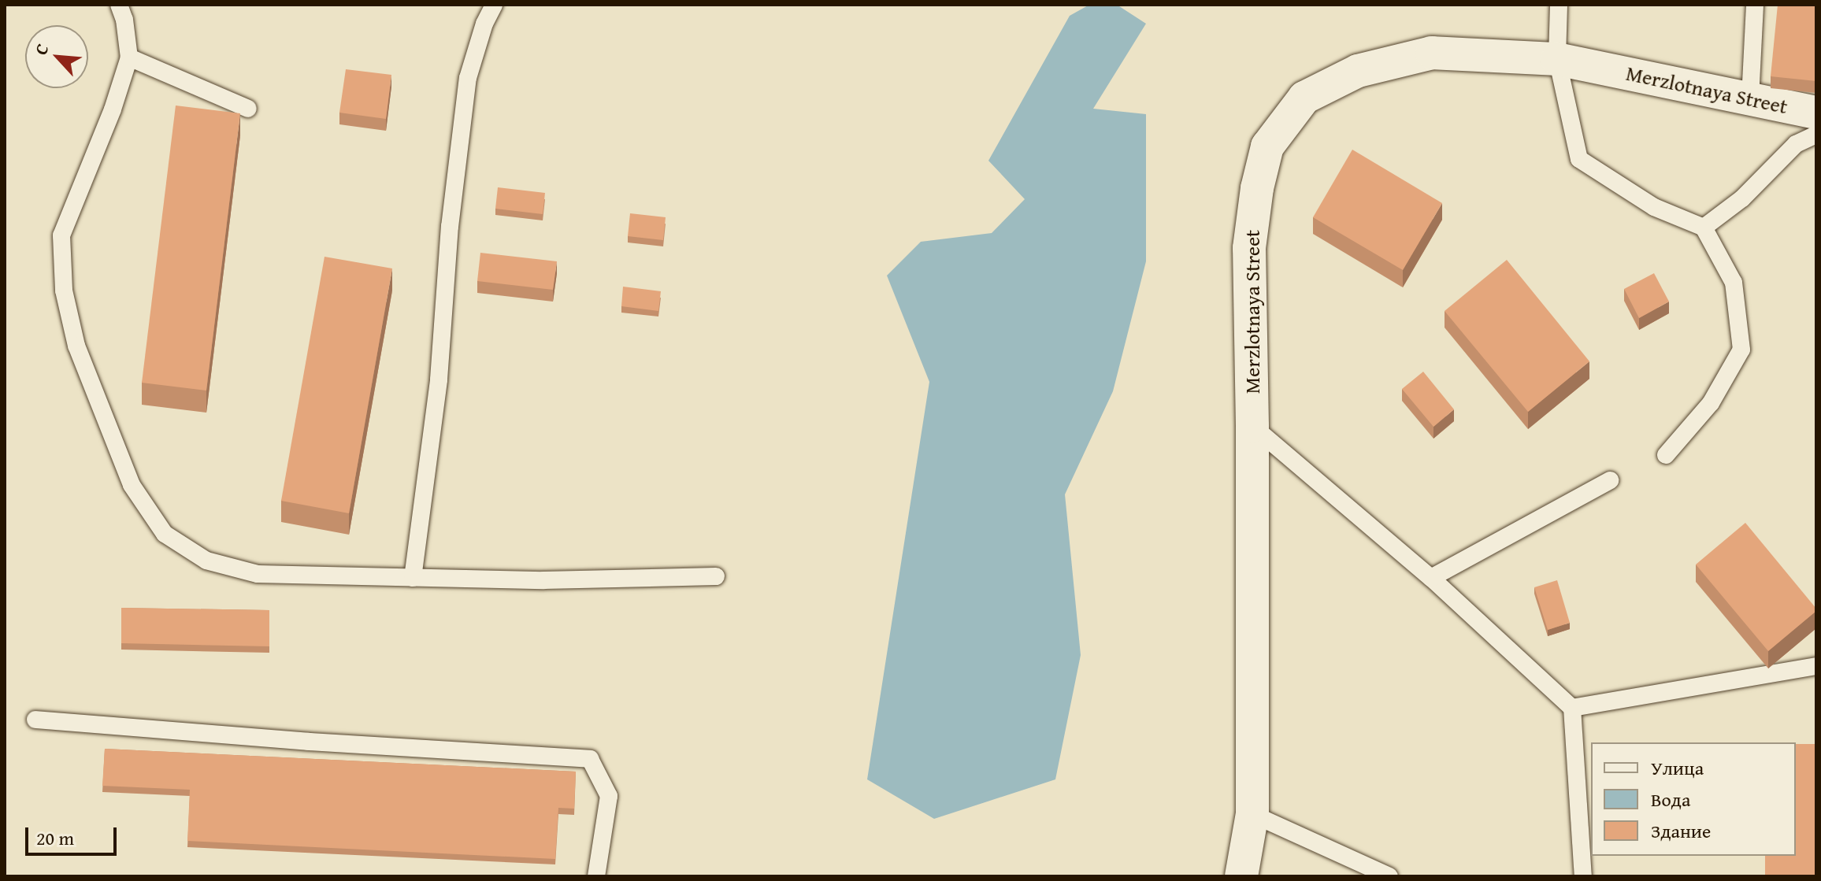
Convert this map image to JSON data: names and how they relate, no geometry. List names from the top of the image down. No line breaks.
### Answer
{"streets":{"street":["Merzlotnaya Street"]},"legend":["Улица","Вода","Здание"],"scale_bar":"20 m","north":"top left"}
